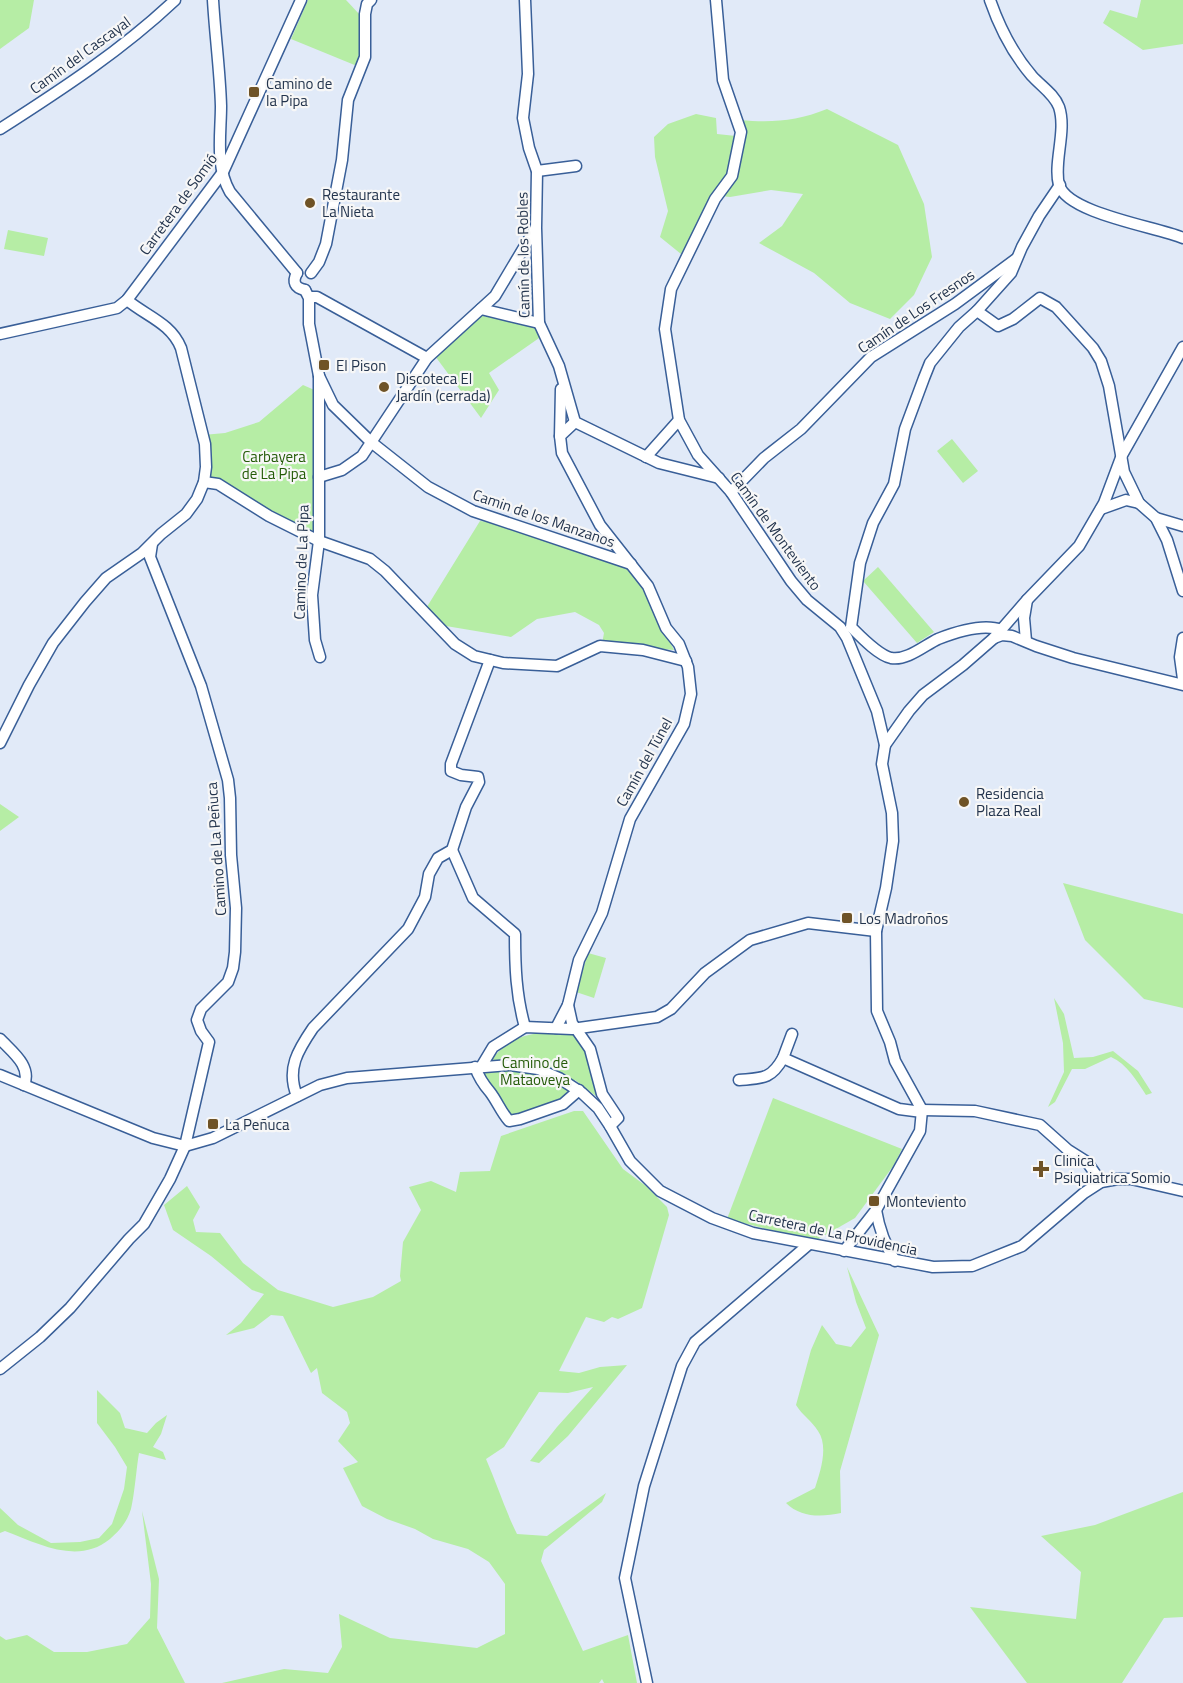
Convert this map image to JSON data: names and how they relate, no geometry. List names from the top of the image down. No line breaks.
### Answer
{"streets":{"street":["Camín del Cascayal","Carretera de Somió","Camín de los Robles","Camín de Los Fresnos","Camin de los Manzanos","Camín de Monteviento","Camino de La Pipa","Camín del Túnel","Camino de La Peñuca","Carretera de La Providencia"]},"crossings":[["Camín de los Robles","Camín del Túnel"],["Camín de Los Fresnos","Camín de Monteviento"],["Camin de los Manzanos","Camino de La Pipa"],["Camin de los Manzanos","Camín del Túnel"],["Camino de La Peñuca","Carretera de La Providencia"]],"parks":["Carbayera de La Pipa","Camino de Mataoveya"],"places":{"transit":["Camino de la Pipa","El Pison","Los Madroños","La Peñuca","Monteviento"],"other":["Restaurante La Nieta","Discoteca El Jardín (cerrada)","Residencia Plaza Real"],"health":["Clinica Psiquiatrica Somio"]}}
